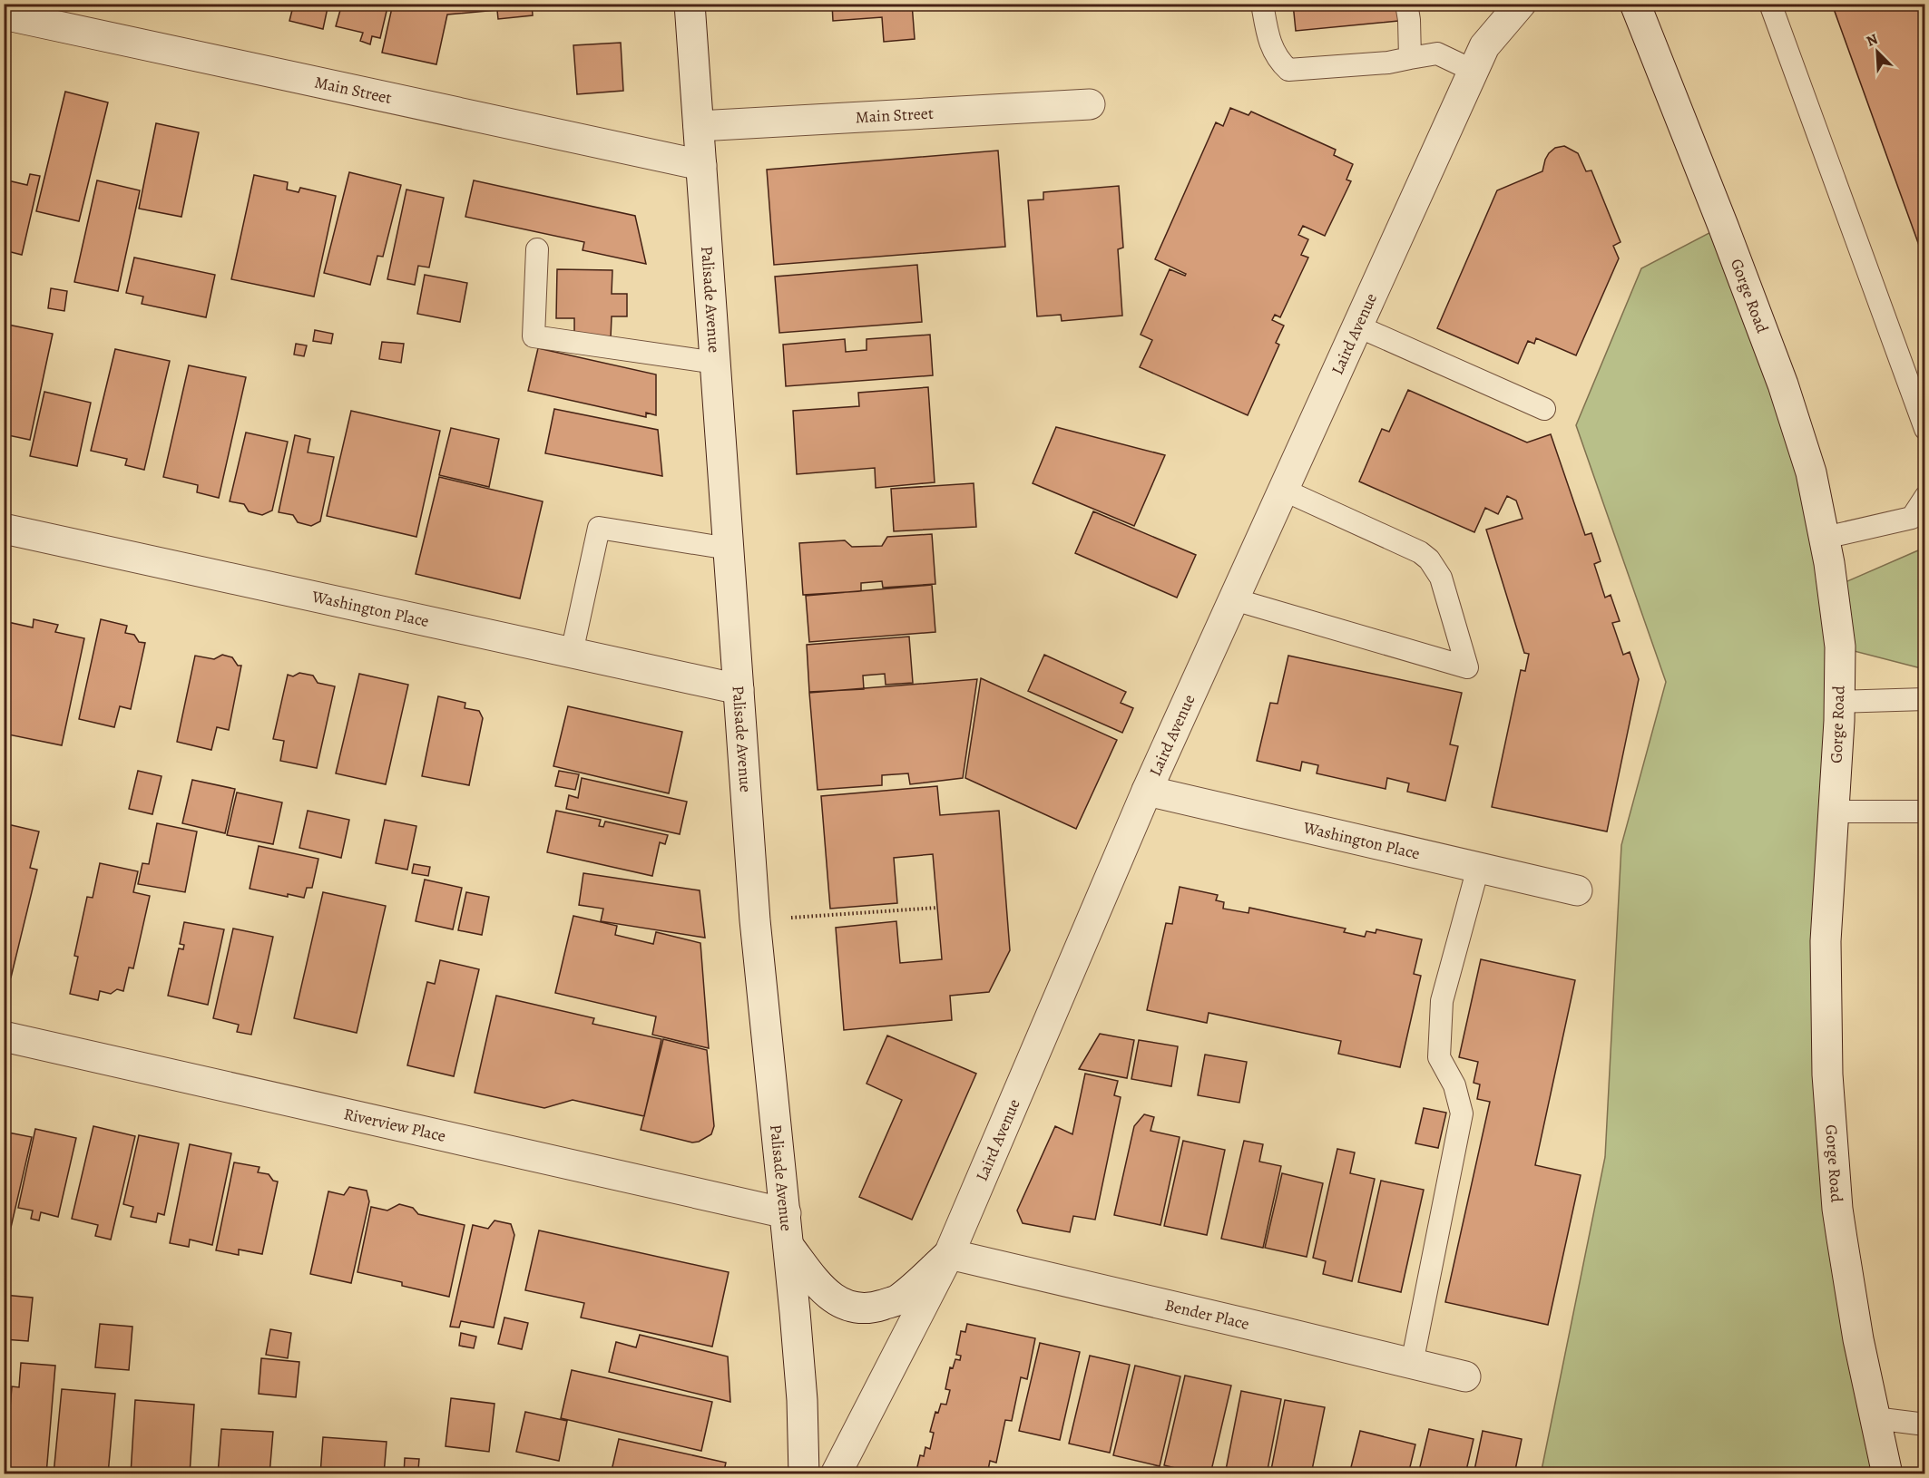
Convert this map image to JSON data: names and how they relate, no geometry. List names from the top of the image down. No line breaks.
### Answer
{"streets":{"street":["Main Street","Gorge Road","Palisade Avenue","Laird Avenue","Washington Place","Riverview Place","Bender Place"]},"crossings":[["Main Street","Palisade Avenue"],["Palisade Avenue","Washington Place"],["Palisade Avenue","Riverview Place"],["Laird Avenue","Washington Place"],["Laird Avenue","Bender Place"]],"north":"top left"}
